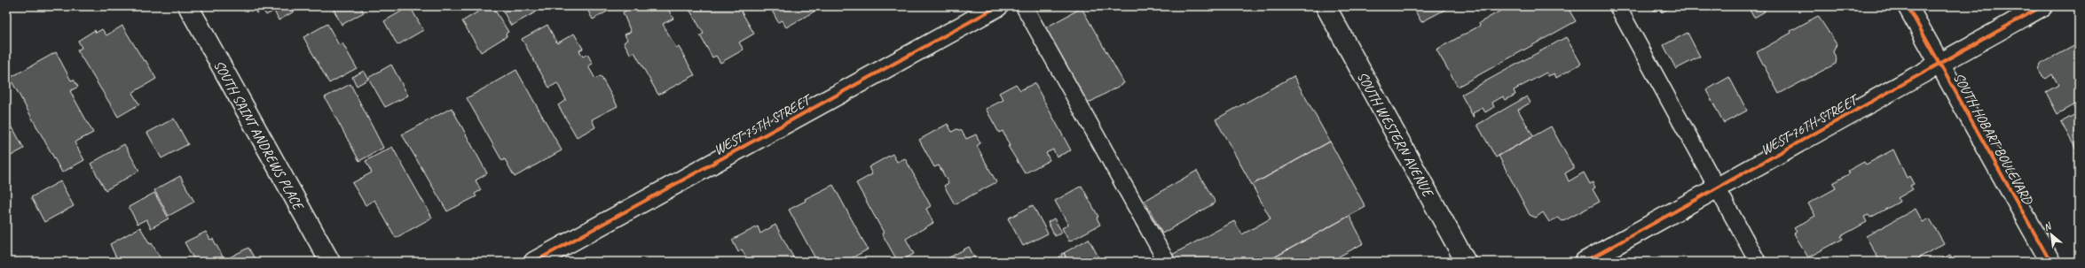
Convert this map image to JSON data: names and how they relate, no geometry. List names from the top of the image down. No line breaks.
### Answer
{"streets":{"street":["WEST 75TH STREET","WEST 76TH STREET","SOUTH WESTERN AVENUE","SOUTH SAINT ANDREWS PLACE","SOUTH HOBART BOULEVARD"]},"crossings":[["WEST 76TH STREET","SOUTH HOBART BOULEVARD"]],"north":"top left"}
